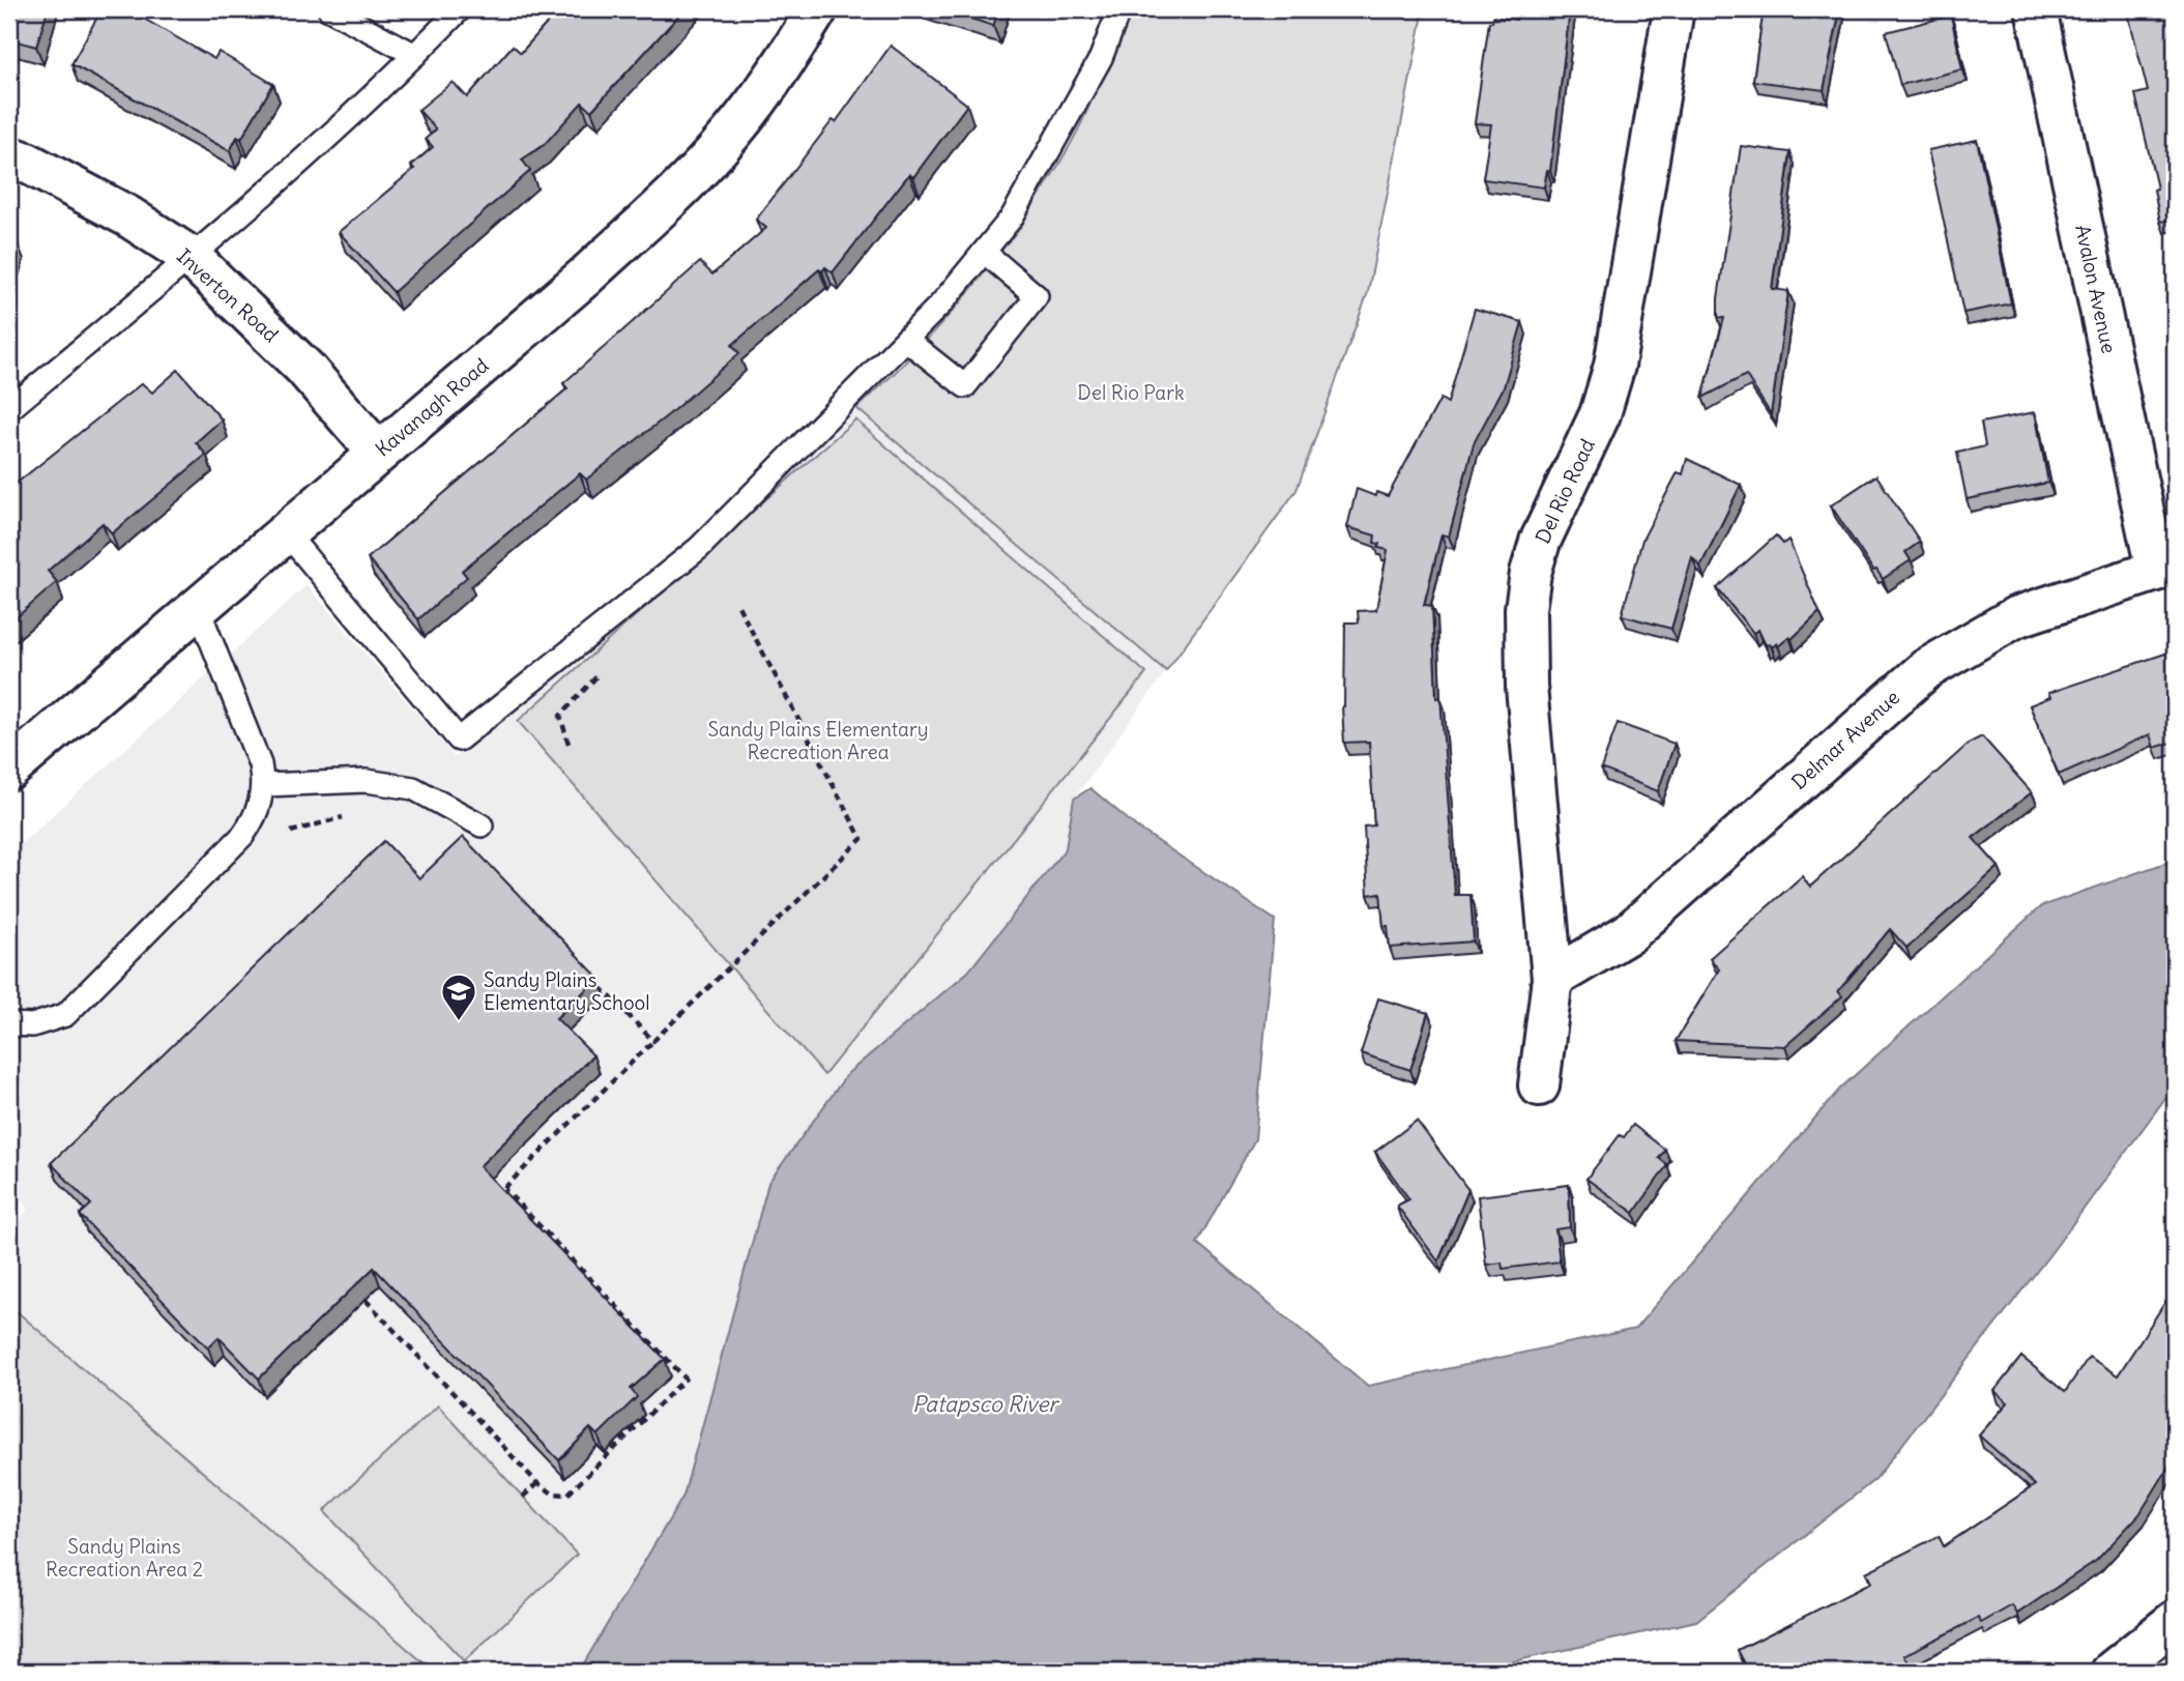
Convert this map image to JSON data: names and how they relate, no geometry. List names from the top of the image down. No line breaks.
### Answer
{"streets":{"street":["Avalon Avenue","Inverton Road","Kavanagh Road","Del Rio Road","Delmar Avenue"]},"crossings":[["Avalon Avenue","Delmar Avenue"],["Inverton Road","Kavanagh Road"],["Del Rio Road","Delmar Avenue"]],"water":["Patapsco River"],"parks":["Del Rio Park","Sandy Plains Elementary Recreation Area","Sandy Plains Recreation Area 2"],"places":{"school or university":["Sandy Plains Elementary School"]}}
